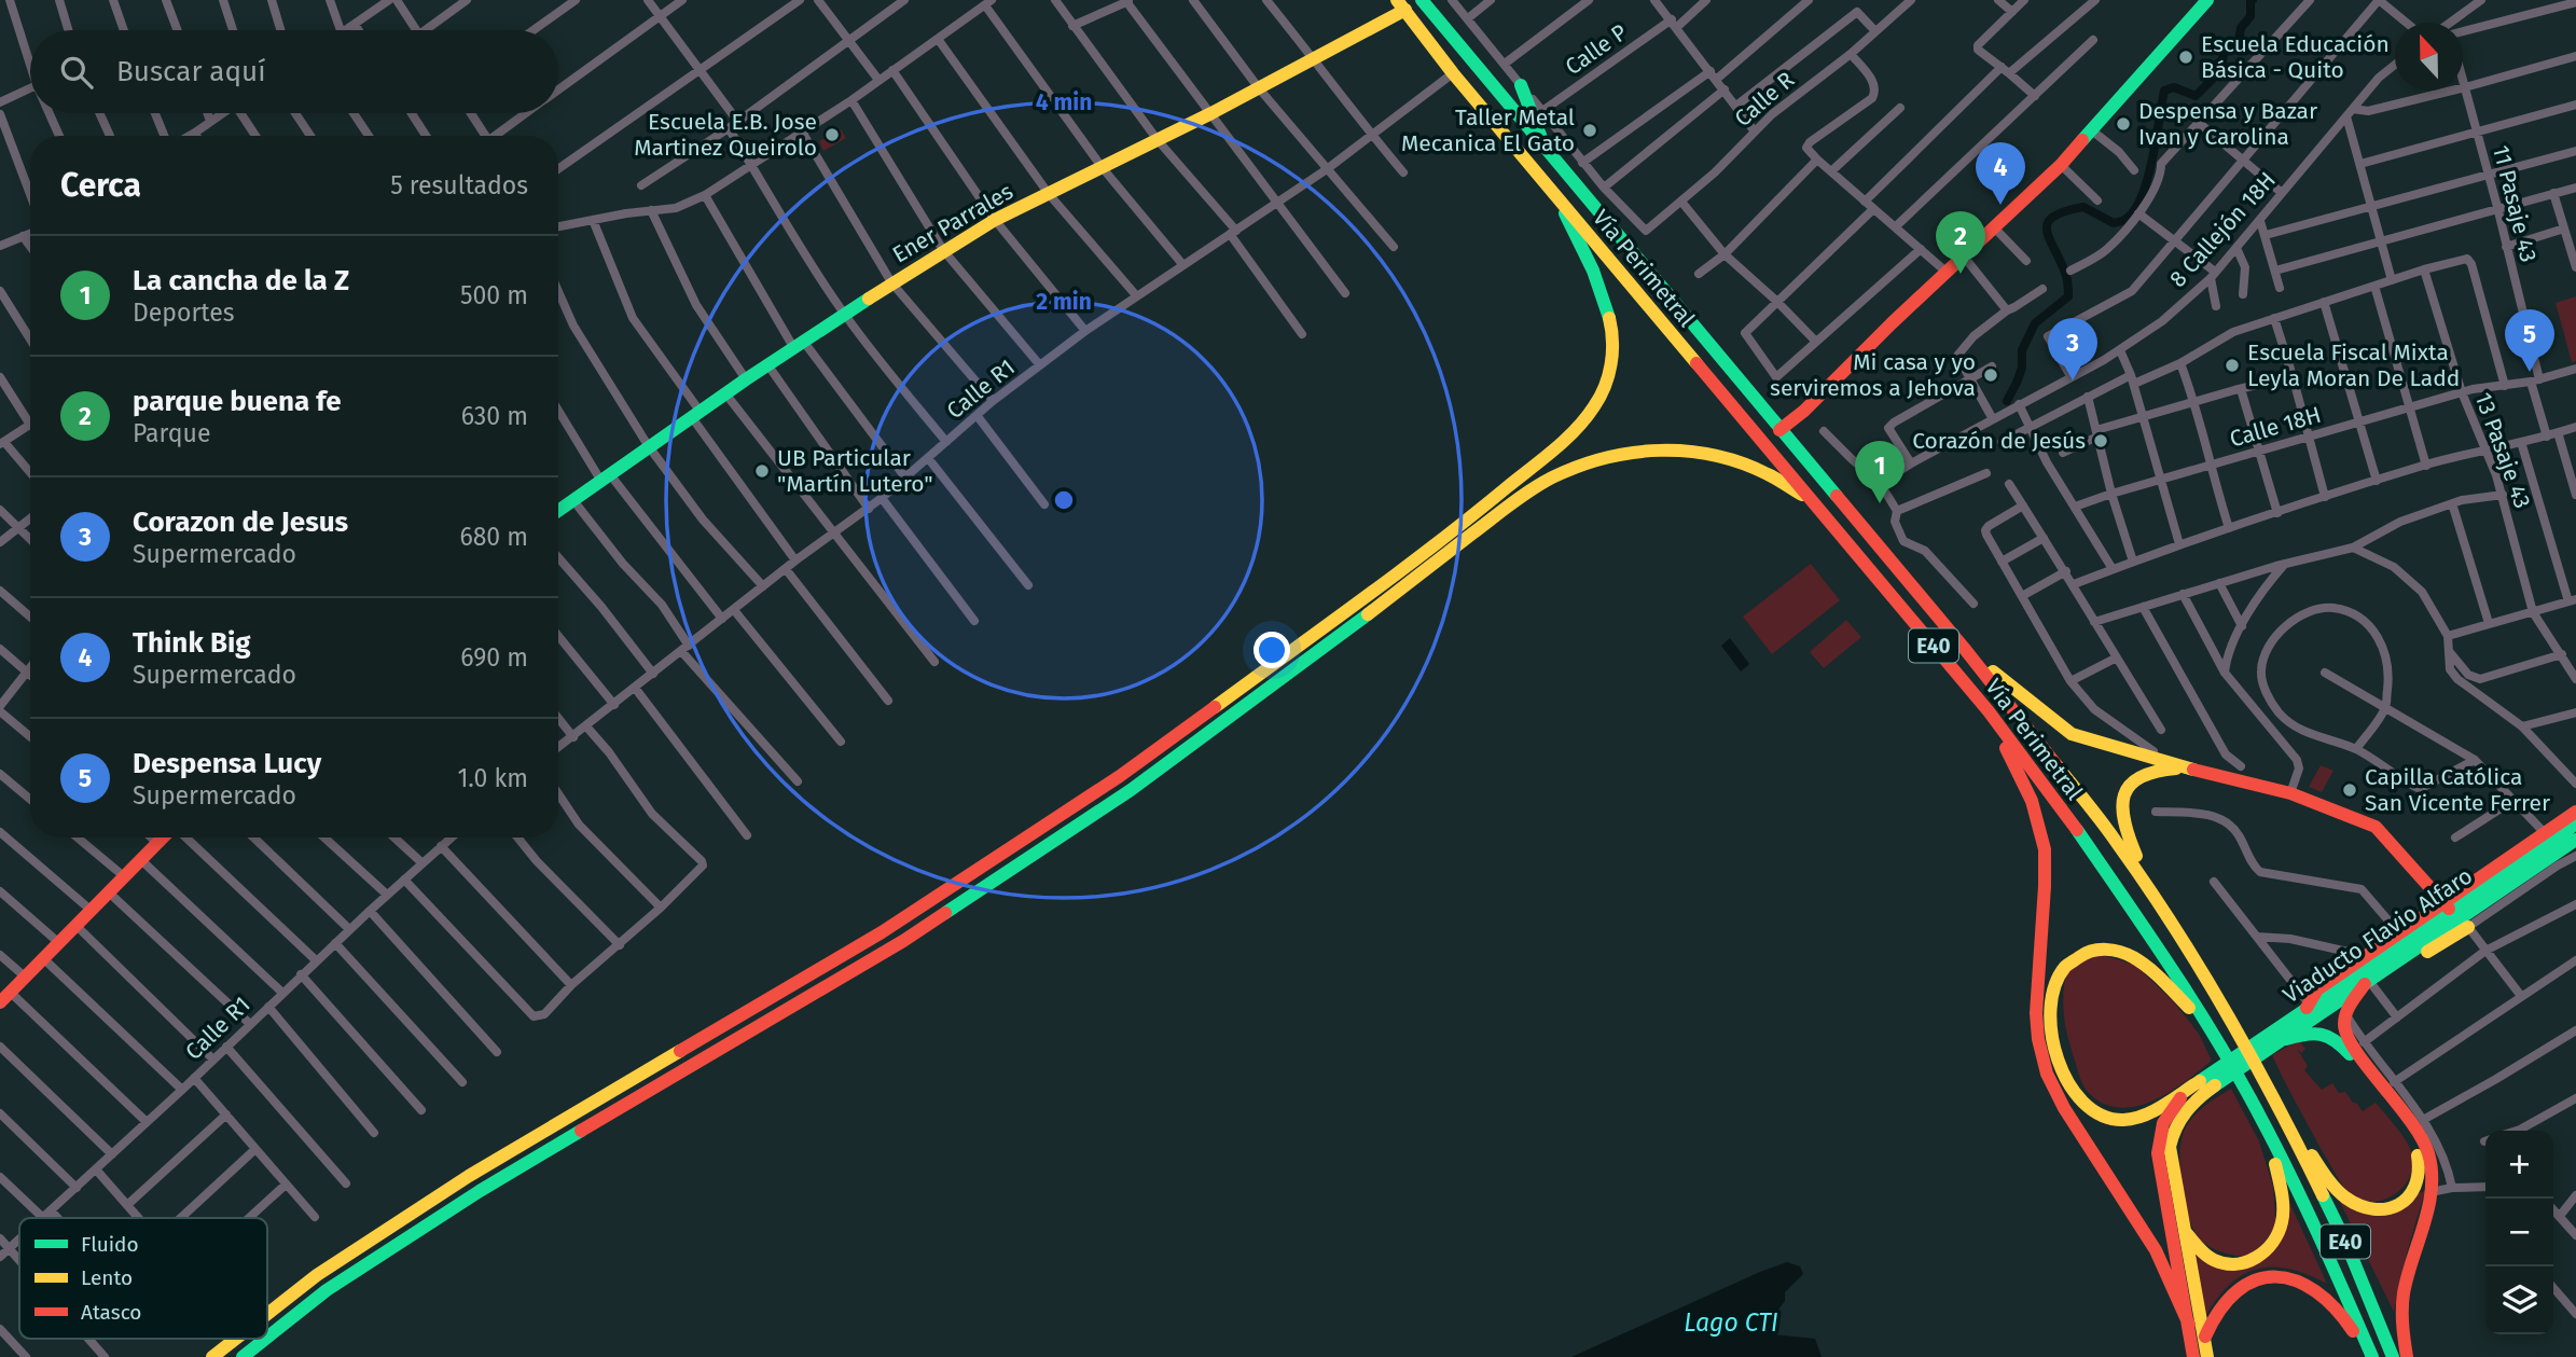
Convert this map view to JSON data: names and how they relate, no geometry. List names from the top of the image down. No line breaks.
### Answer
{"streets":{"main road":["Ener Parrales","Vía Perimetral","E40","Viaducto Flavio Alfaro"],"street":["Calle P","Calle R","11 Pasaje 43","8 Callejón 18H","Calle R1","Calle 18H","13 Pasaje 43"]},"crossings":[["11 Pasaje 43","Calle 18H"],["Ener Parrales","Vía Perimetral"],["Vía Perimetral","Calle R1"],["Calle 18H","13 Pasaje 43"]],"water":["Lago CTI"],"places":["Escuela Educación Básica - Quito","Despensa y Bazar Ivan y Carolina","Taller Metal Mecanica El Gato","Escuela E.B. Jose Martinez Queirolo","Escuela Fiscal Mixta Leyla Moran De Ladd","Mi casa y yo serviremos a Jehova","Corazón de Jesús","UB Particular \"Martín Lutero\"","Capilla Católica San Vicente Ferrer"],"legend":["Fluido","Lento","Atasco"],"north":"top","page":{"search":"Buscar aquí","heading":["Cerca","5 resultados"],"pins":["4","2","5","3","1"],"list":[{"mark":"1","name":"La cancha de la Z","note":"Deportes","value":"500 m"},{"mark":"2","name":"parque buena fe","note":"Parque","value":"630 m"},{"mark":"3","name":"Corazon de Jesus","note":"Supermercado","value":"680 m"},{"mark":"4","name":"Think Big","note":"Supermercado","value":"690 m"},{"mark":"5","name":"Despensa Lucy","note":"Supermercado","value":"1.0 km"}],"map_buttons":["+","−"]},"rings":["4 min","2 min"]}
